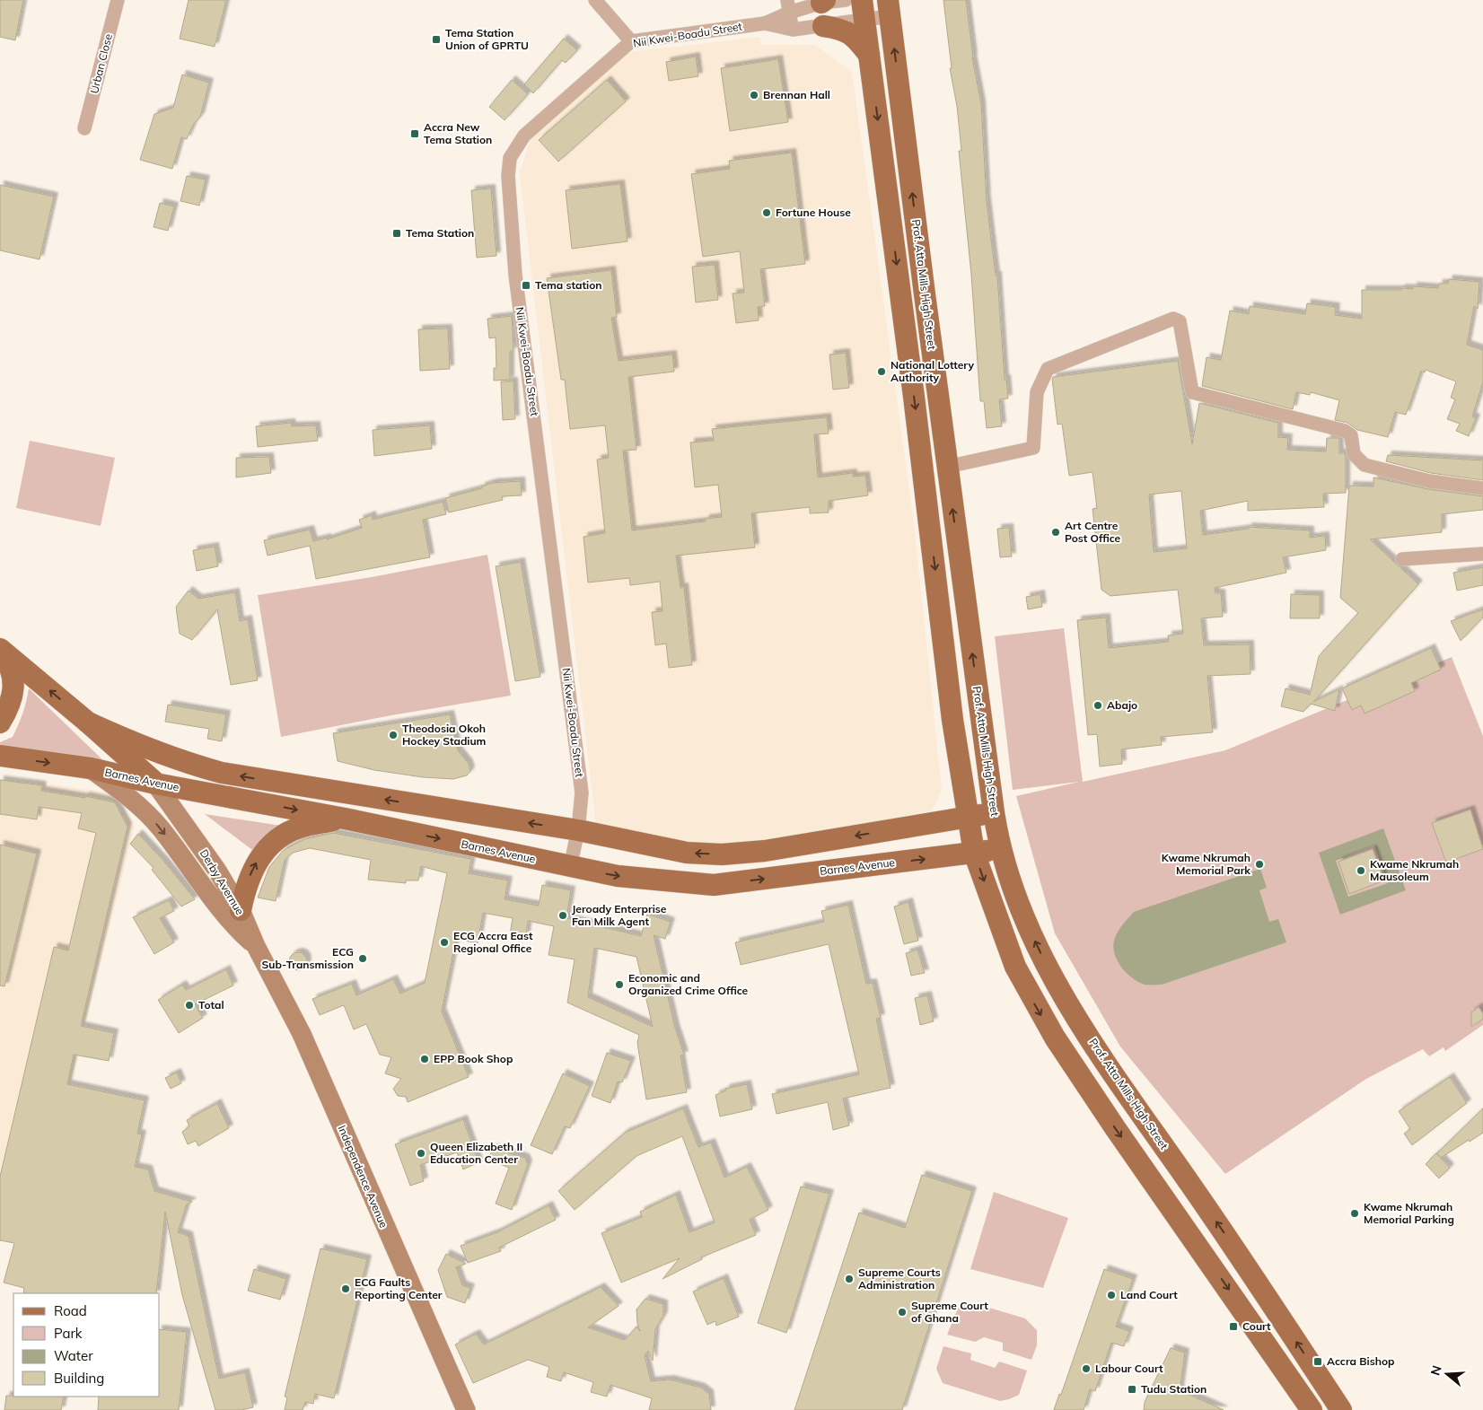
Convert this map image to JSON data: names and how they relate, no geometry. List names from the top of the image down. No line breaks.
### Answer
{"streets":{"main road":["Prof. Atta Mills High Street","Barnes Avenue","Derby Avernue","Independence Avenue"],"street":["Nii Kwei-Boadu Street","Urban Close"]},"crossings":[["Nii Kwei-Boadu Street","Prof. Atta Mills High Street"],["Nii Kwei-Boadu Street","Barnes Avenue"],["Prof. Atta Mills High Street","Barnes Avenue"],["Barnes Avenue","Derby Avernue"],["Derby Avernue","Independence Avenue"]],"places":{"transit":["Tema Station Union of GPRTU","Accra New Tema Station","Tema Station","Tema station","Court","Accra Bishop","Tudu Station"],"other":["Brennan Hall","Fortune House","National Lottery Authority","Art Centre Post Office","Abajo","Theodosia Okoh Hockey Stadium","Kwame Nkrumah Memorial Park","Kwame Nkrumah Mausoleum","Jeroady Enterprise Fan Milk Agent","ECG Accra East Regional Office","ECG Sub-Transmission","Economic and Organized Crime Office","Total","EPP Book Shop","Queen Elizabeth II Education Center","Kwame Nkrumah Memorial Parking","Supreme Courts Administration","ECG Faults Reporting Center","Land Court","Supreme Court of Ghana","Labour Court"]},"legend":["Road","Park","Water","Building"],"north":"left"}
